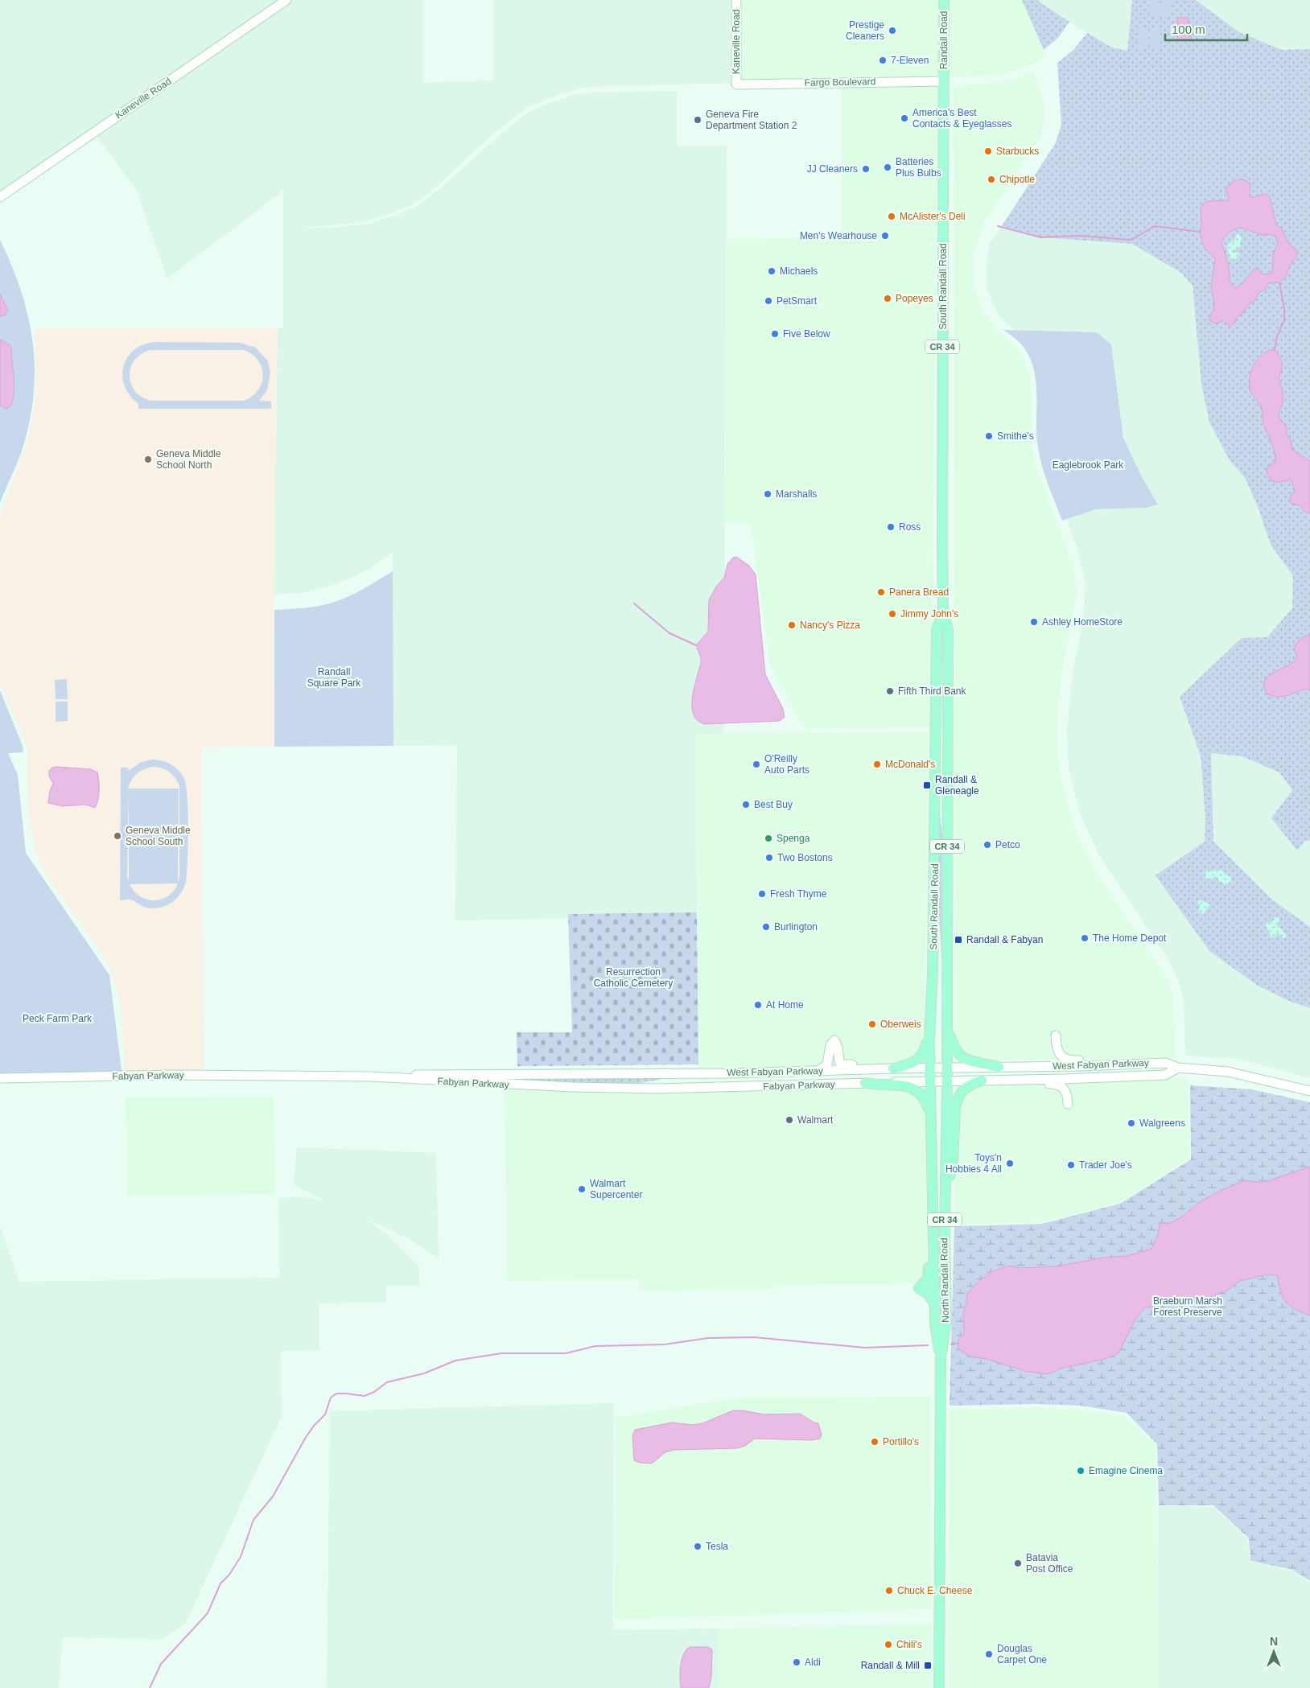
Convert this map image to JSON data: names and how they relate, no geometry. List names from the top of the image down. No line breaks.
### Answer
{"streets":{"main road":["Randall Road","Kaneville Road","Fargo Boulevard","South Randall Road","CR 34","West Fabyan Parkway","Fabyan Parkway","North Randall Road"]},"crossings":[["Randall Road","Fargo Boulevard"],["Randall Road","South Randall Road"],["Kaneville Road","Fargo Boulevard"],["Fargo Boulevard","South Randall Road"],["South Randall Road","West Fabyan Parkway"],["South Randall Road","Fabyan Parkway"],["South Randall Road","North Randall Road"],["West Fabyan Parkway","Fabyan Parkway"],["West Fabyan Parkway","North Randall Road"],["Fabyan Parkway","North Randall Road"]],"parks":["Eaglebrook Park","Randall Square Park","Resurrection Catholic Cemetery","Peck Farm Park","Braeburn Marsh Forest Preserve"],"places":{"other":["Prestige Cleaners","7-Eleven","America's Best Contacts & Eyeglasses","Geneva Fire Department Station 2","Starbucks","Batteries Plus Bulbs","JJ Cleaners","Chipotle","McAlister's Deli","Men's Wearhouse","Michaels","Popeyes","PetSmart","Five Below","Smithe's","Geneva Middle School North","Marshalls","Ross","Panera Bread","Jimmy John's","Ashley HomeStore","Nancy's Pizza","Fifth Third Bank","O'Reilly Auto Parts","McDonald's","Best Buy","Geneva Middle School South","Spenga","Petco","Two Bostons","Fresh Thyme","Burlington","The Home Depot","At Home","Oberweis","Walmart","Walgreens","Toys'n Hobbies 4 All","Trader Joe's","Walmart Supercenter","Portillo's","Emagine Cinema","Tesla","Batavia Post Office","Chuck E. Cheese","Chili's","Douglas Carpet One","Aldi"],"transit":["Randall & Gleneagle","Randall & Fabyan","Randall & Mill"]},"scale_bar":"100 m","north":"top"}
